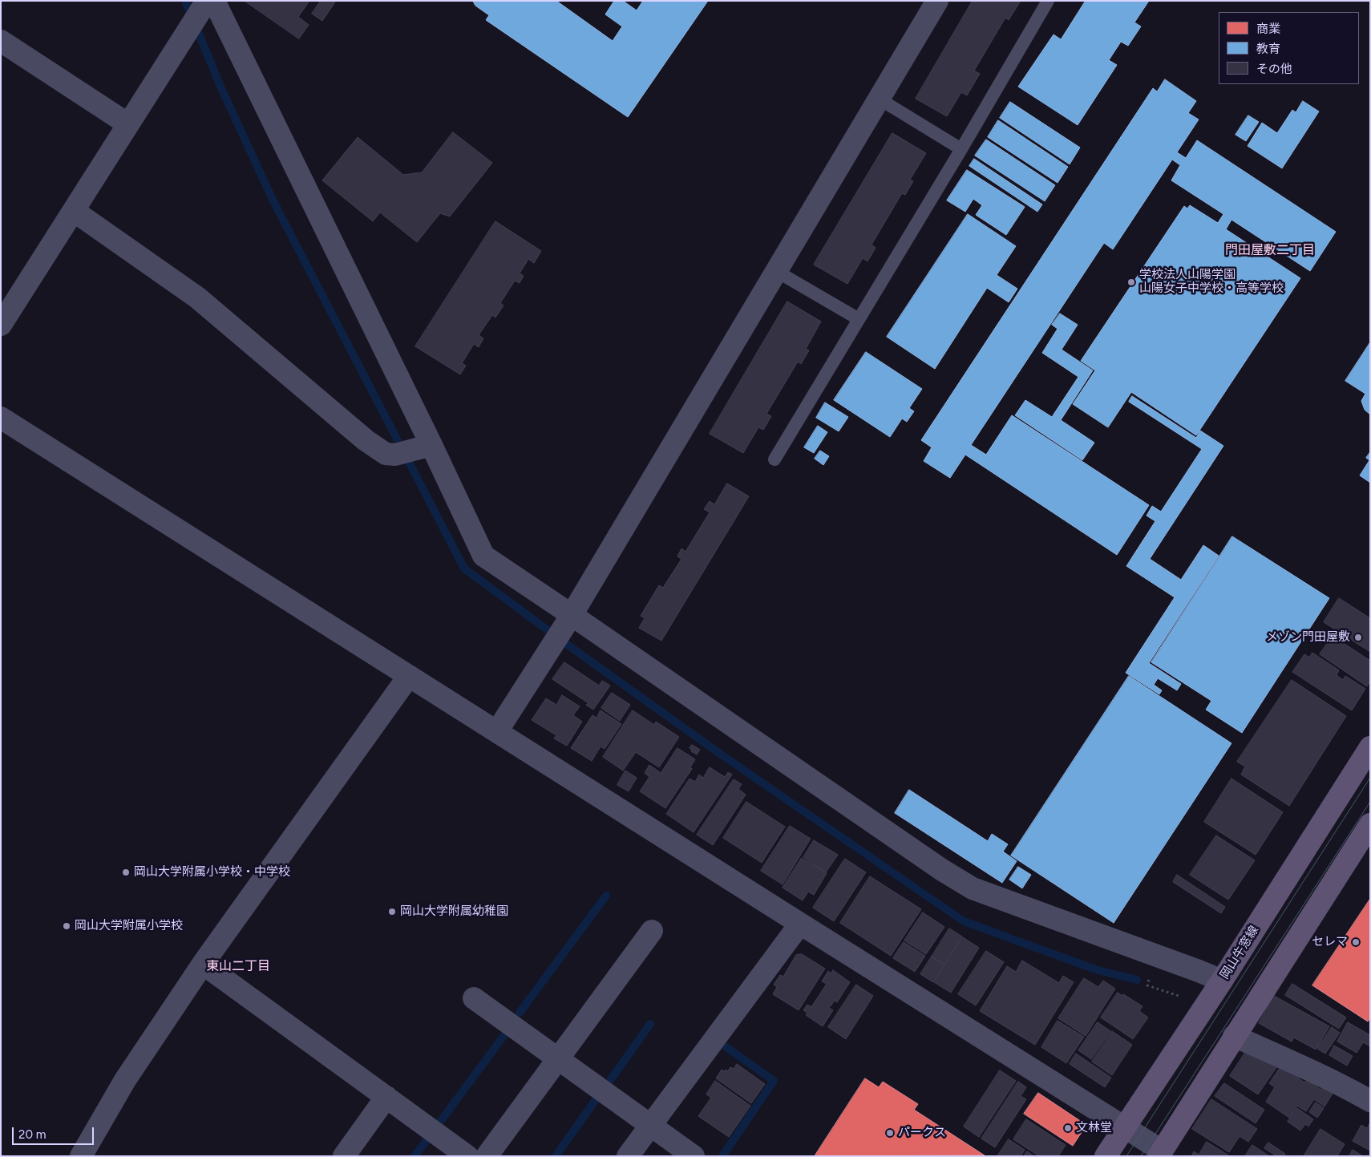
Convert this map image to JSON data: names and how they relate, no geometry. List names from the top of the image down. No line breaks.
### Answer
{"streets":{"main road":["岡山牛窓線"]},"districts":["門田屋敷二丁目","東山二丁目"],"places":["学校法人山陽学園 山陽女子中学校・高等学校","メゾン門田屋敷","岡山大学附属小学校・中学校","岡山大学附属幼稚園","岡山大学附属小学校","セレマ","文林堂","パークス"],"legend":["商業","教育","その他"],"scale_bar":"20 m"}
